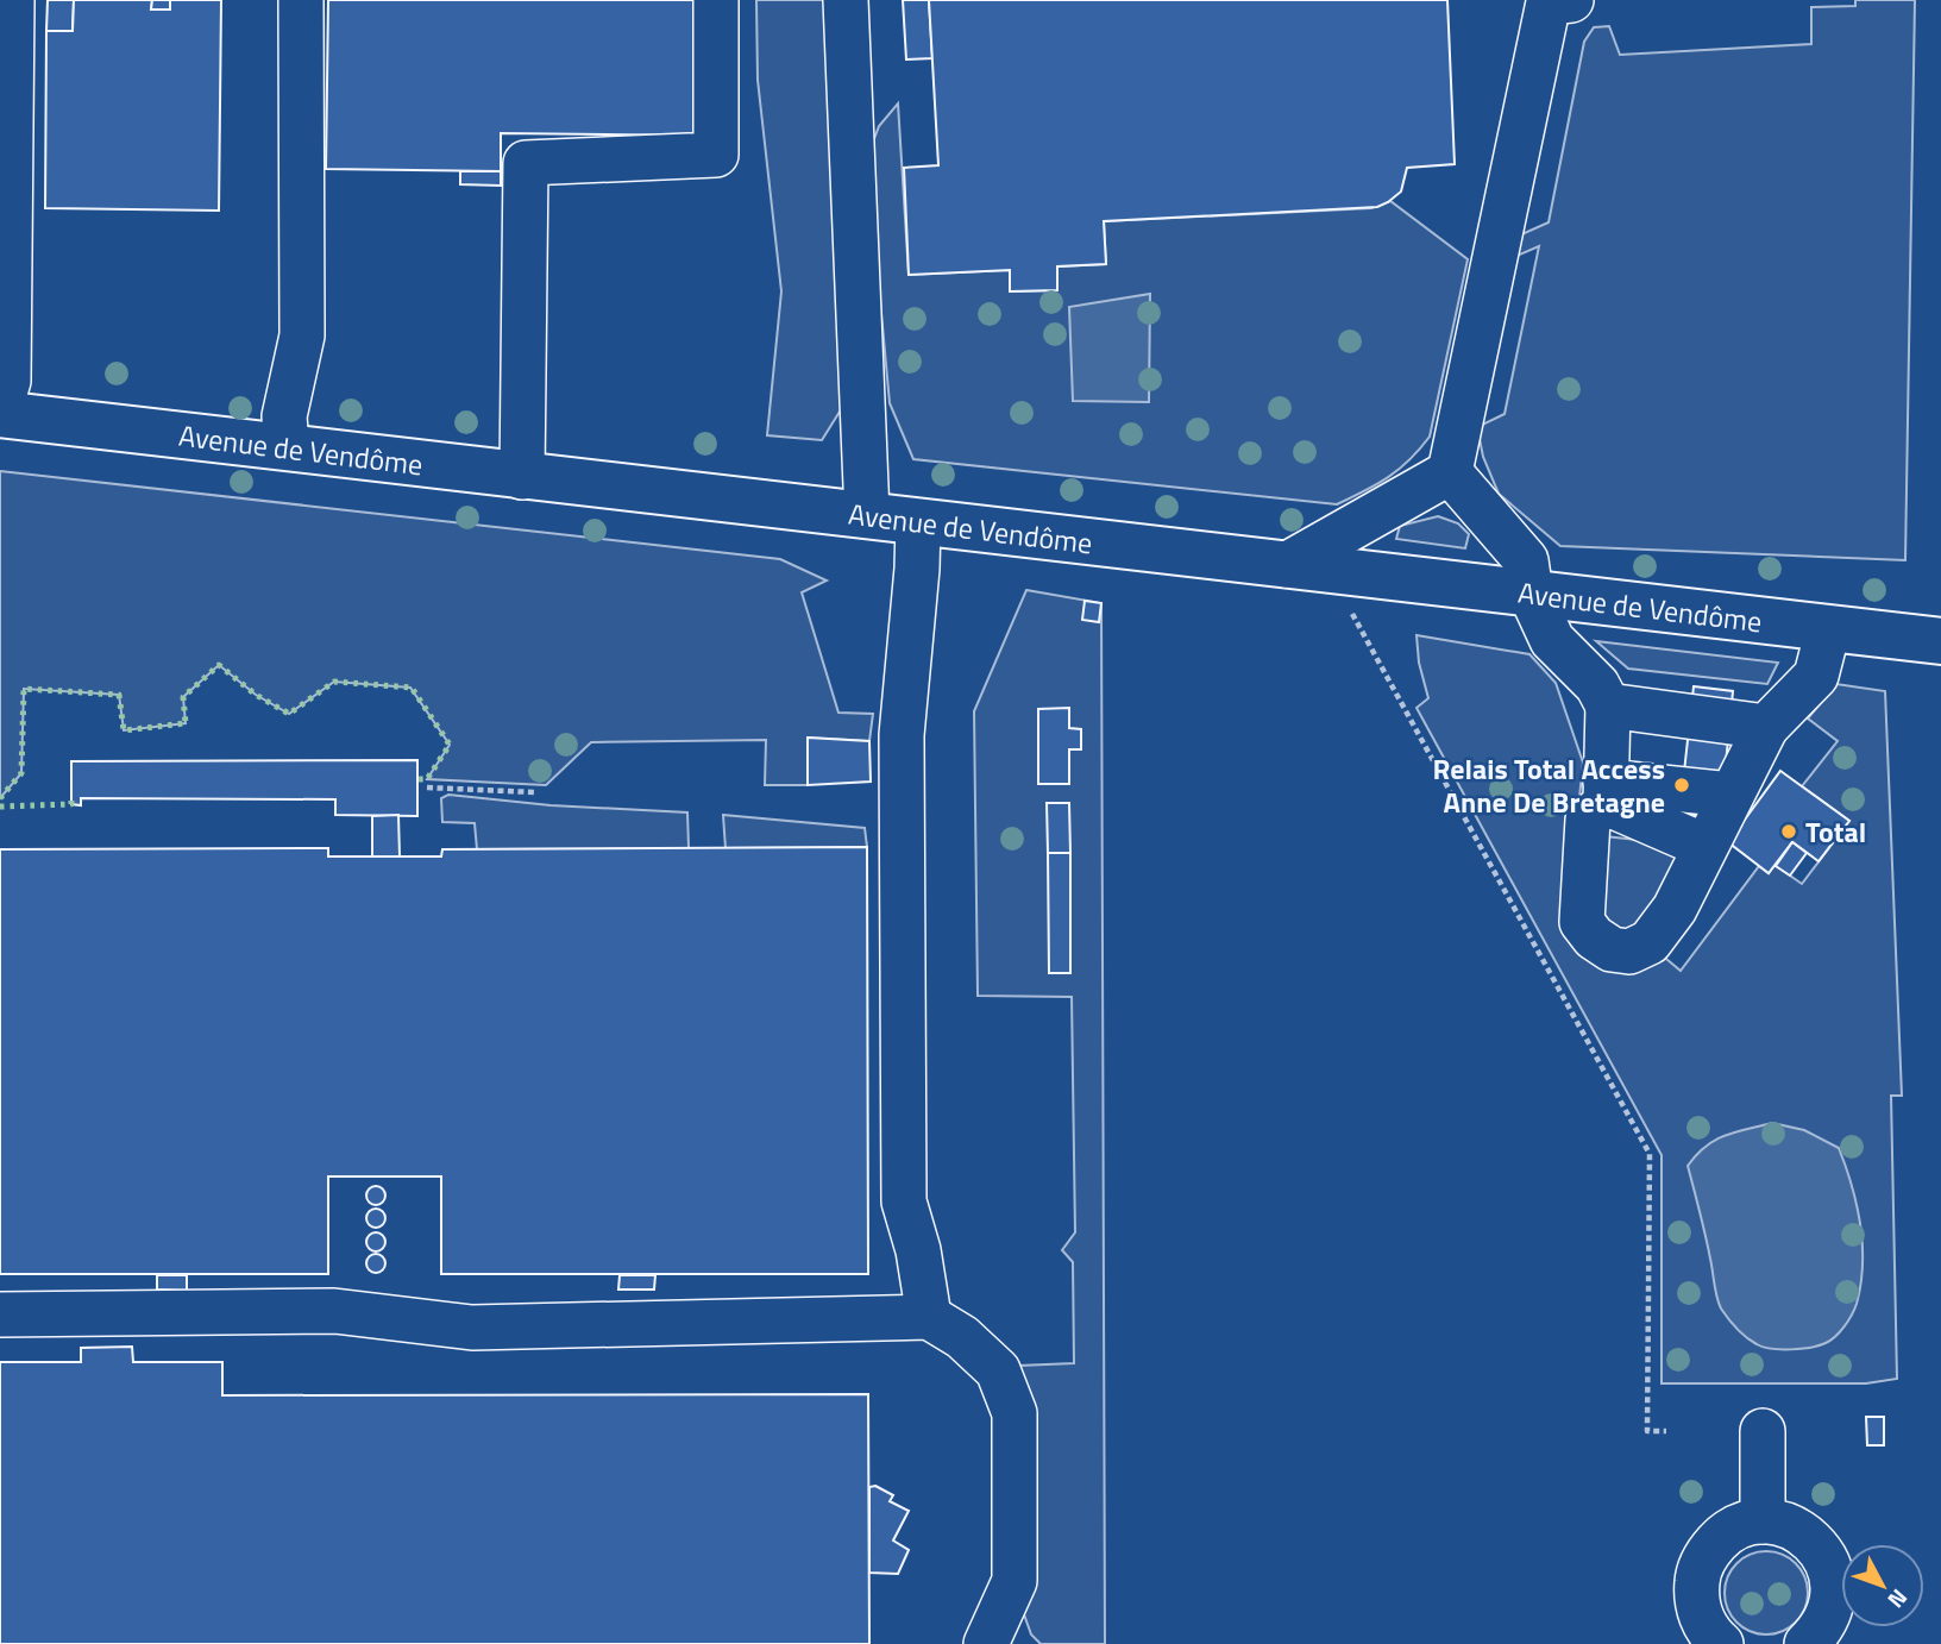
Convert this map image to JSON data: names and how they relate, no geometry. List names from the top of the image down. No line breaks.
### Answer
{"streets":{"main road":["Avenue de Vendôme"]},"places":["Relais Total Access Anne De Bretagne","Total"],"north":"bottom right"}
